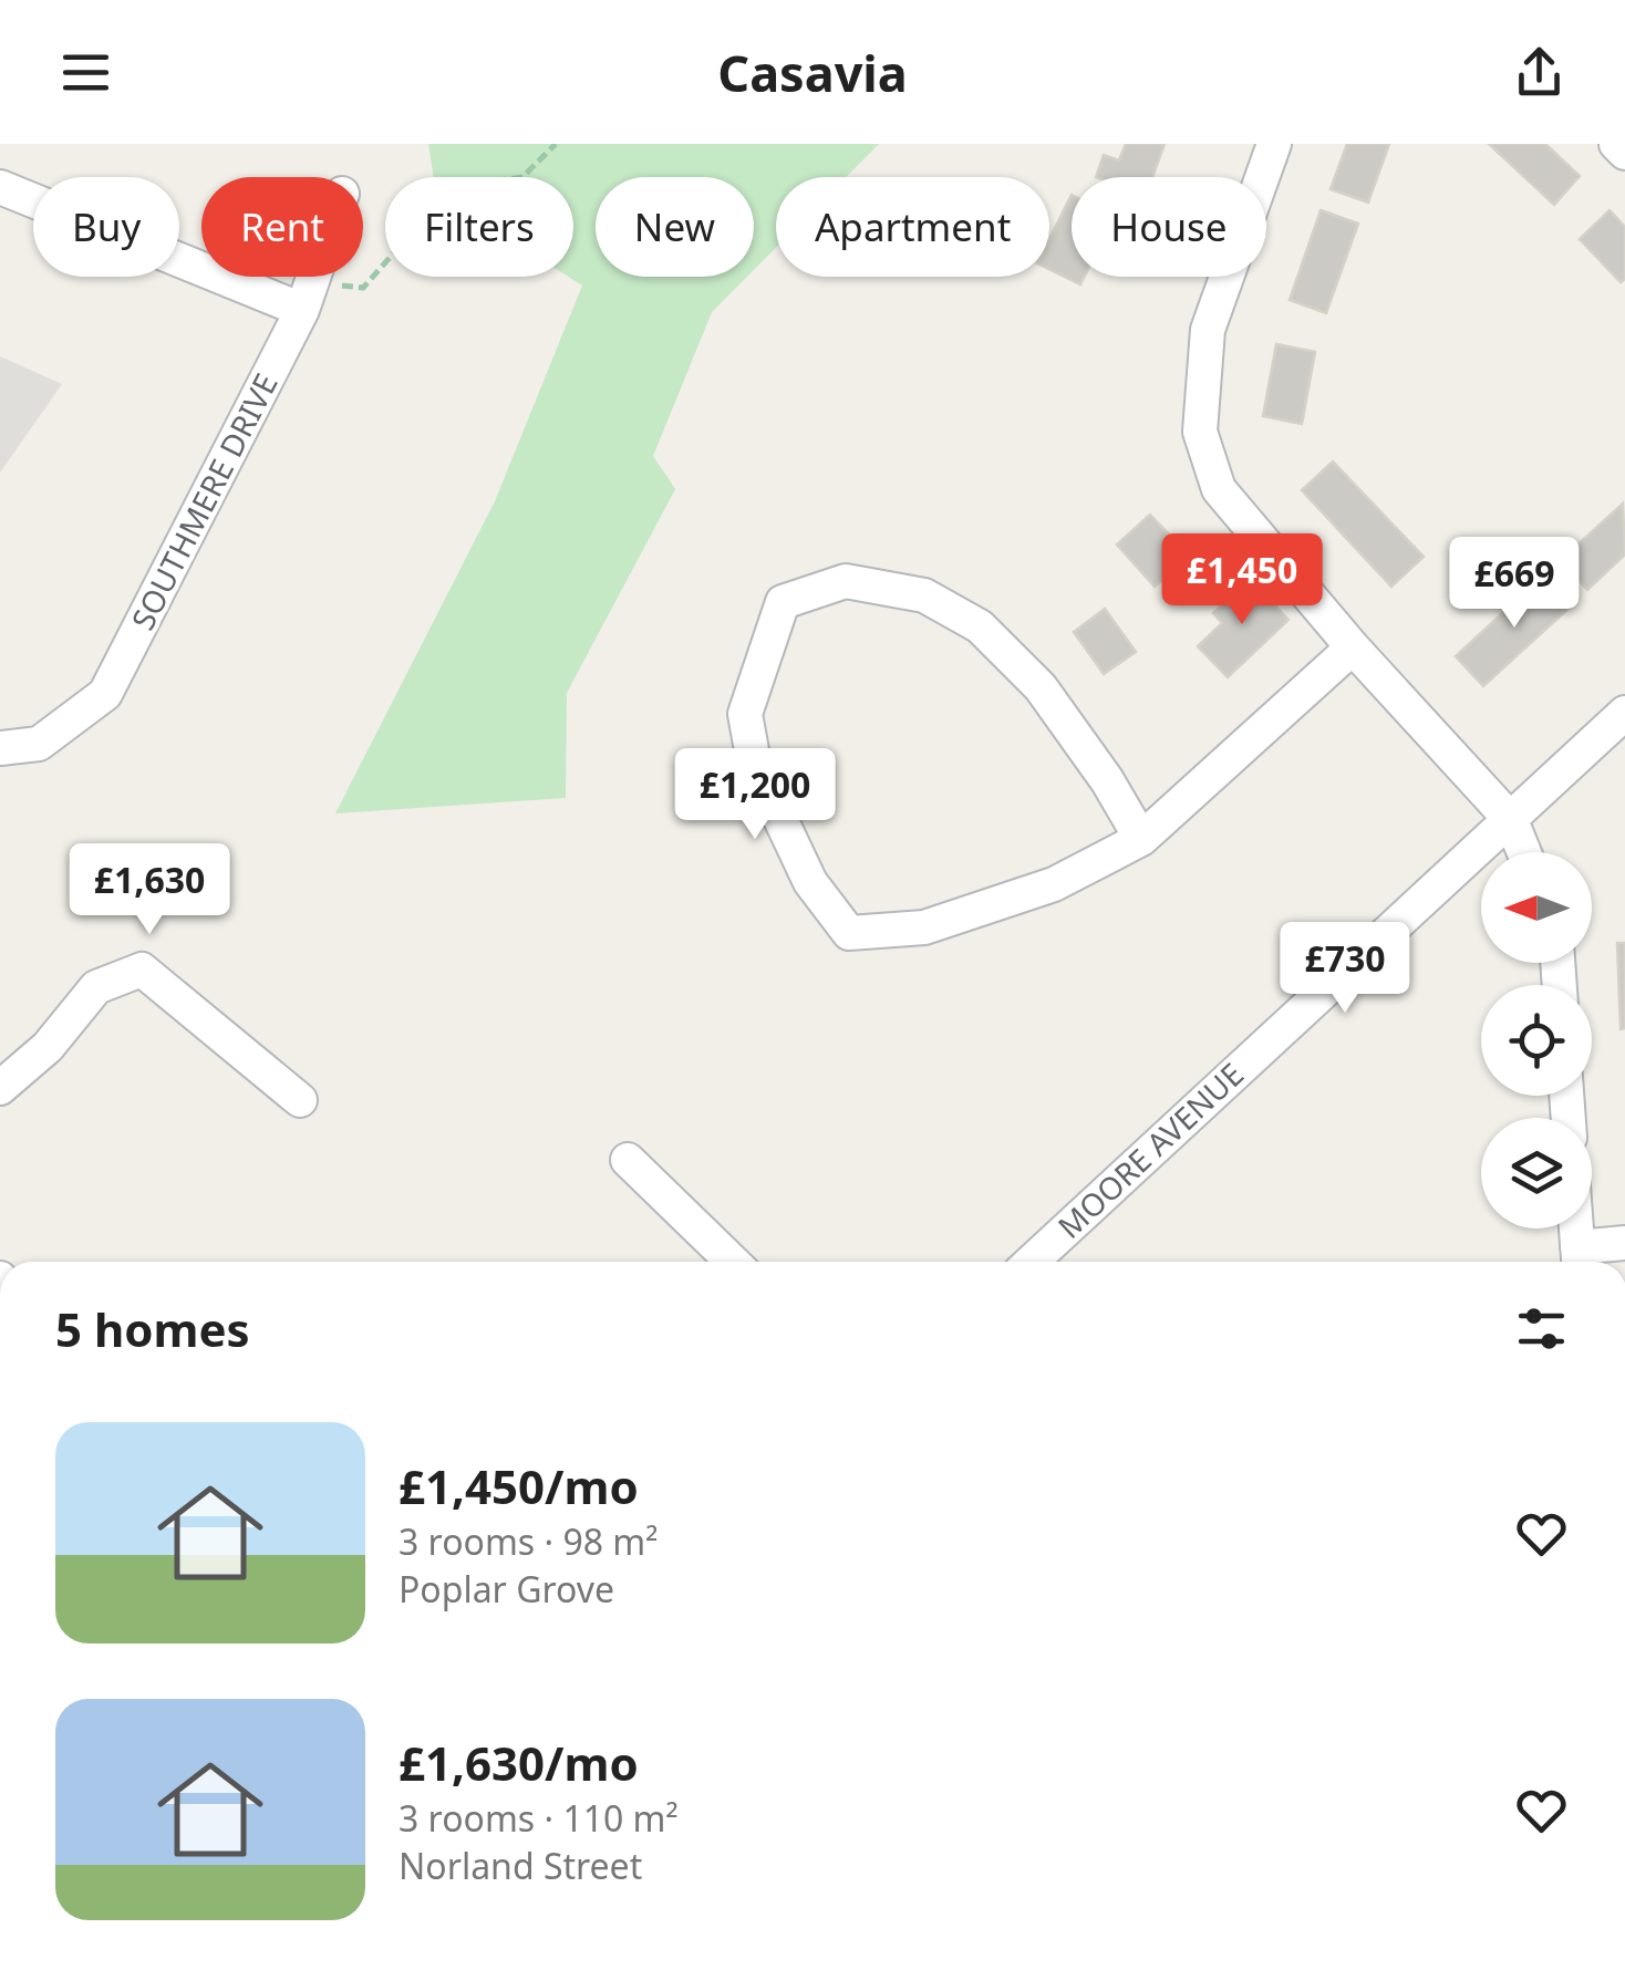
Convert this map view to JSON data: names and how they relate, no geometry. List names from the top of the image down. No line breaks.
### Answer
{"streets":{"street":["SOUTHMERE DRIVE","MOORE AVENUE"]},"north":"left","page":{"header":"Casavia","chip":["Buy","Rent","Filters","New","Apartment","House"],"price":["£1,450","£669","£1,200","£1,630","£730"],"heading":"5 homes","list":[{"name":"£1,450/mo","note":"3 rooms · 98 m² · Poplar Grove"},{"name":"£1,630/mo","note":"3 rooms · 110 m² · Norland Street"}]}}
